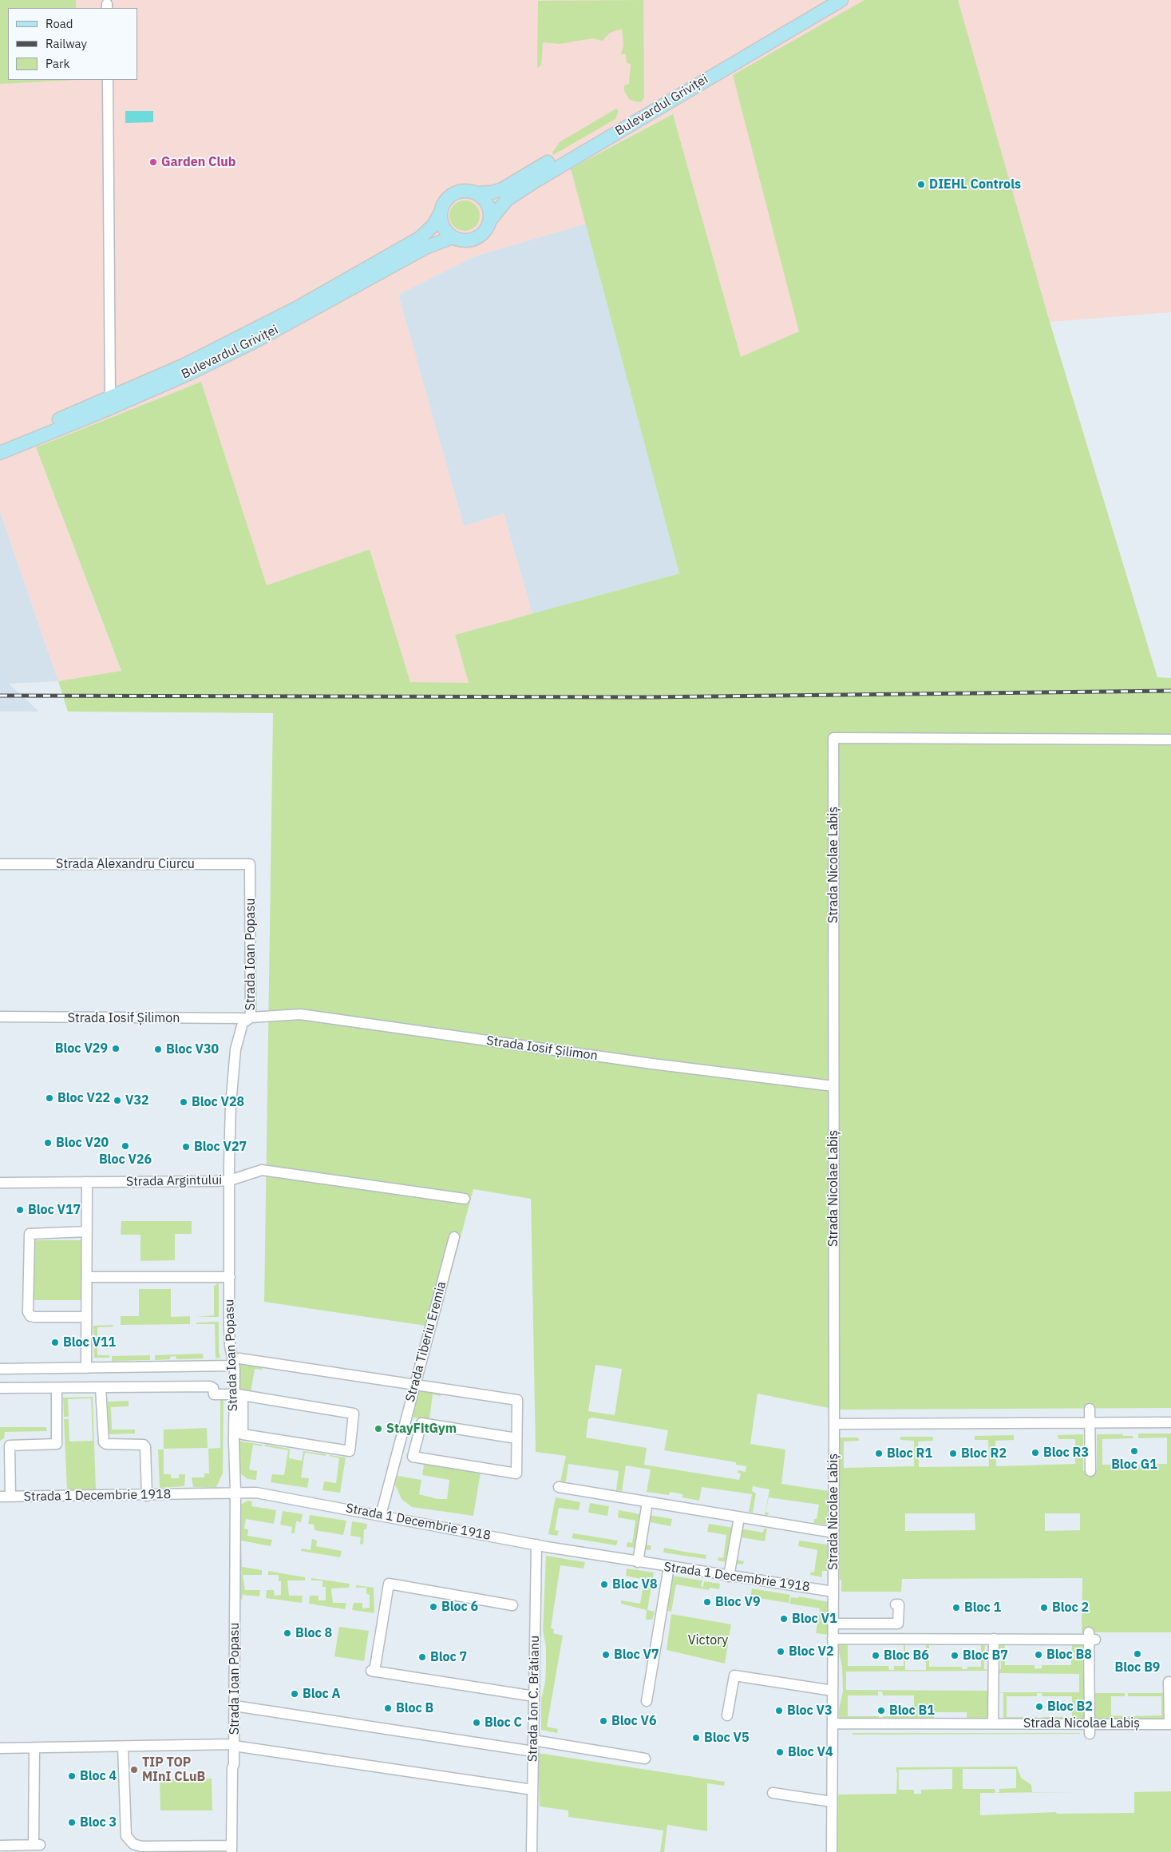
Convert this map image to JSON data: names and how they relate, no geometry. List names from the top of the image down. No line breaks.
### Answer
{"streets":{"main road":["Bulevardul Griviței"],"street":["Strada Alexandru Ciurcu","Strada Nicolae Labiș","Strada Ioan Popasu","Strada Iosif Șilimon","Strada Argintului","Strada Tiberiu Eremia","Strada 1 Decembrie 1918","Strada Ion C. Brătianu"]},"crossings":[["Strada Alexandru Ciurcu","Strada Ioan Popasu"],["Strada Nicolae Labiș","Strada Iosif Șilimon"],["Strada Nicolae Labiș","Strada 1 Decembrie 1918"],["Strada Ioan Popasu","Strada Iosif Șilimon"],["Strada Ioan Popasu","Strada Argintului"],["Strada Ioan Popasu","Strada 1 Decembrie 1918"],["Strada Tiberiu Eremia","Strada 1 Decembrie 1918"],["Strada 1 Decembrie 1918","Strada Ion C. Brătianu"]],"parks":["Victory"],"places":["Garden Club","DIEHL Controls","Bloc V29","Bloc V30","Bloc V22","V32","Bloc V28","Bloc V20","Bloc V26","Bloc V27","Bloc V17","Bloc V11","StayFitGym","Bloc G1","Bloc R3","Bloc R1","Bloc R2","Bloc V8","Bloc V9","Bloc 6","Bloc 1","Bloc 2","Bloc V1","Bloc 8","Bloc V2","Bloc B9","Bloc V7","Bloc B8","Bloc B6","Bloc B7","Bloc 7","Bloc A","Bloc B2","Bloc B","Bloc V3","Bloc B1","Bloc V6","Bloc C","Bloc V5","Bloc V4","TIP TOP MInI CLuB","Bloc 4","Bloc 3"],"legend":["Road","Railway","Park"]}
